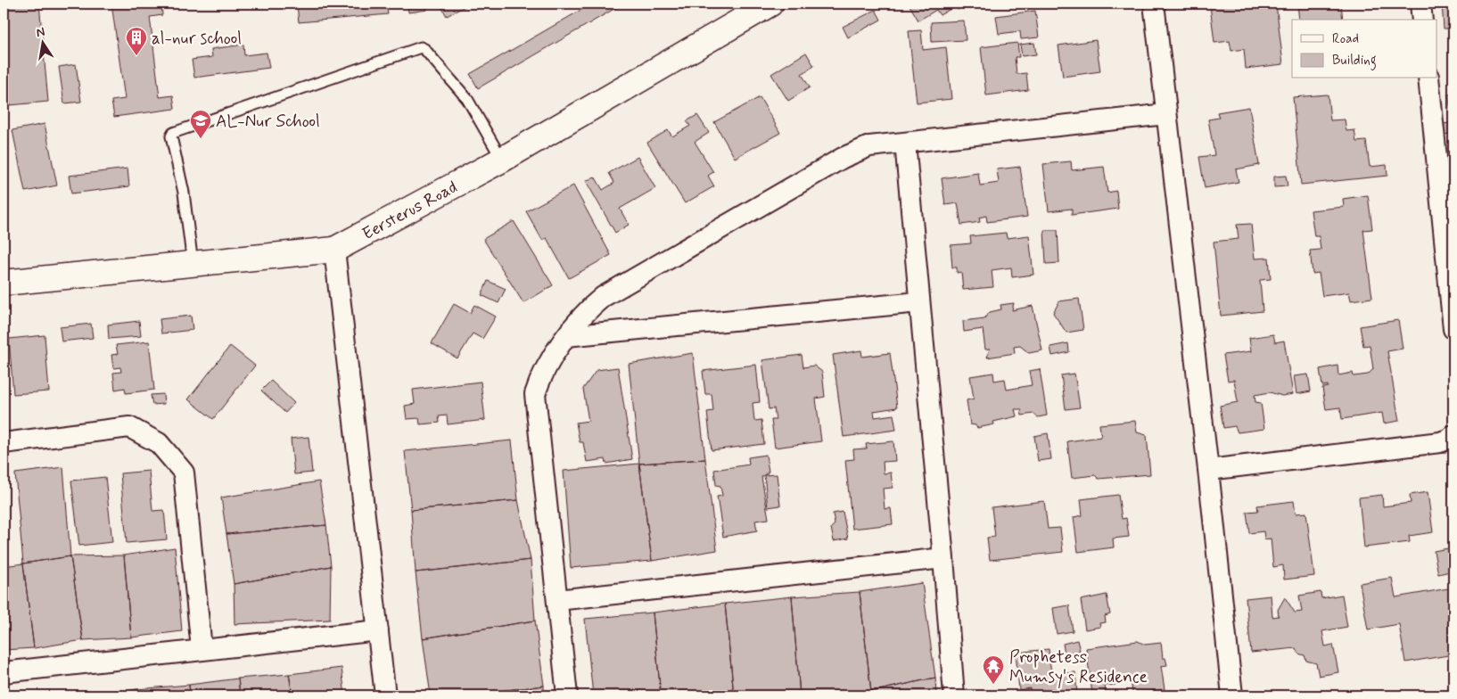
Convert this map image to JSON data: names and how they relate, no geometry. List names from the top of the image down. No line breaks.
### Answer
{"streets":{"street":["Eersterus Road"]},"places":{"building":["al-nur school"],"school or university":["AL-Nur School"],"temple":["Prophetess Mumsy's Residence"]},"legend":["Road","Building"],"north":"top"}
